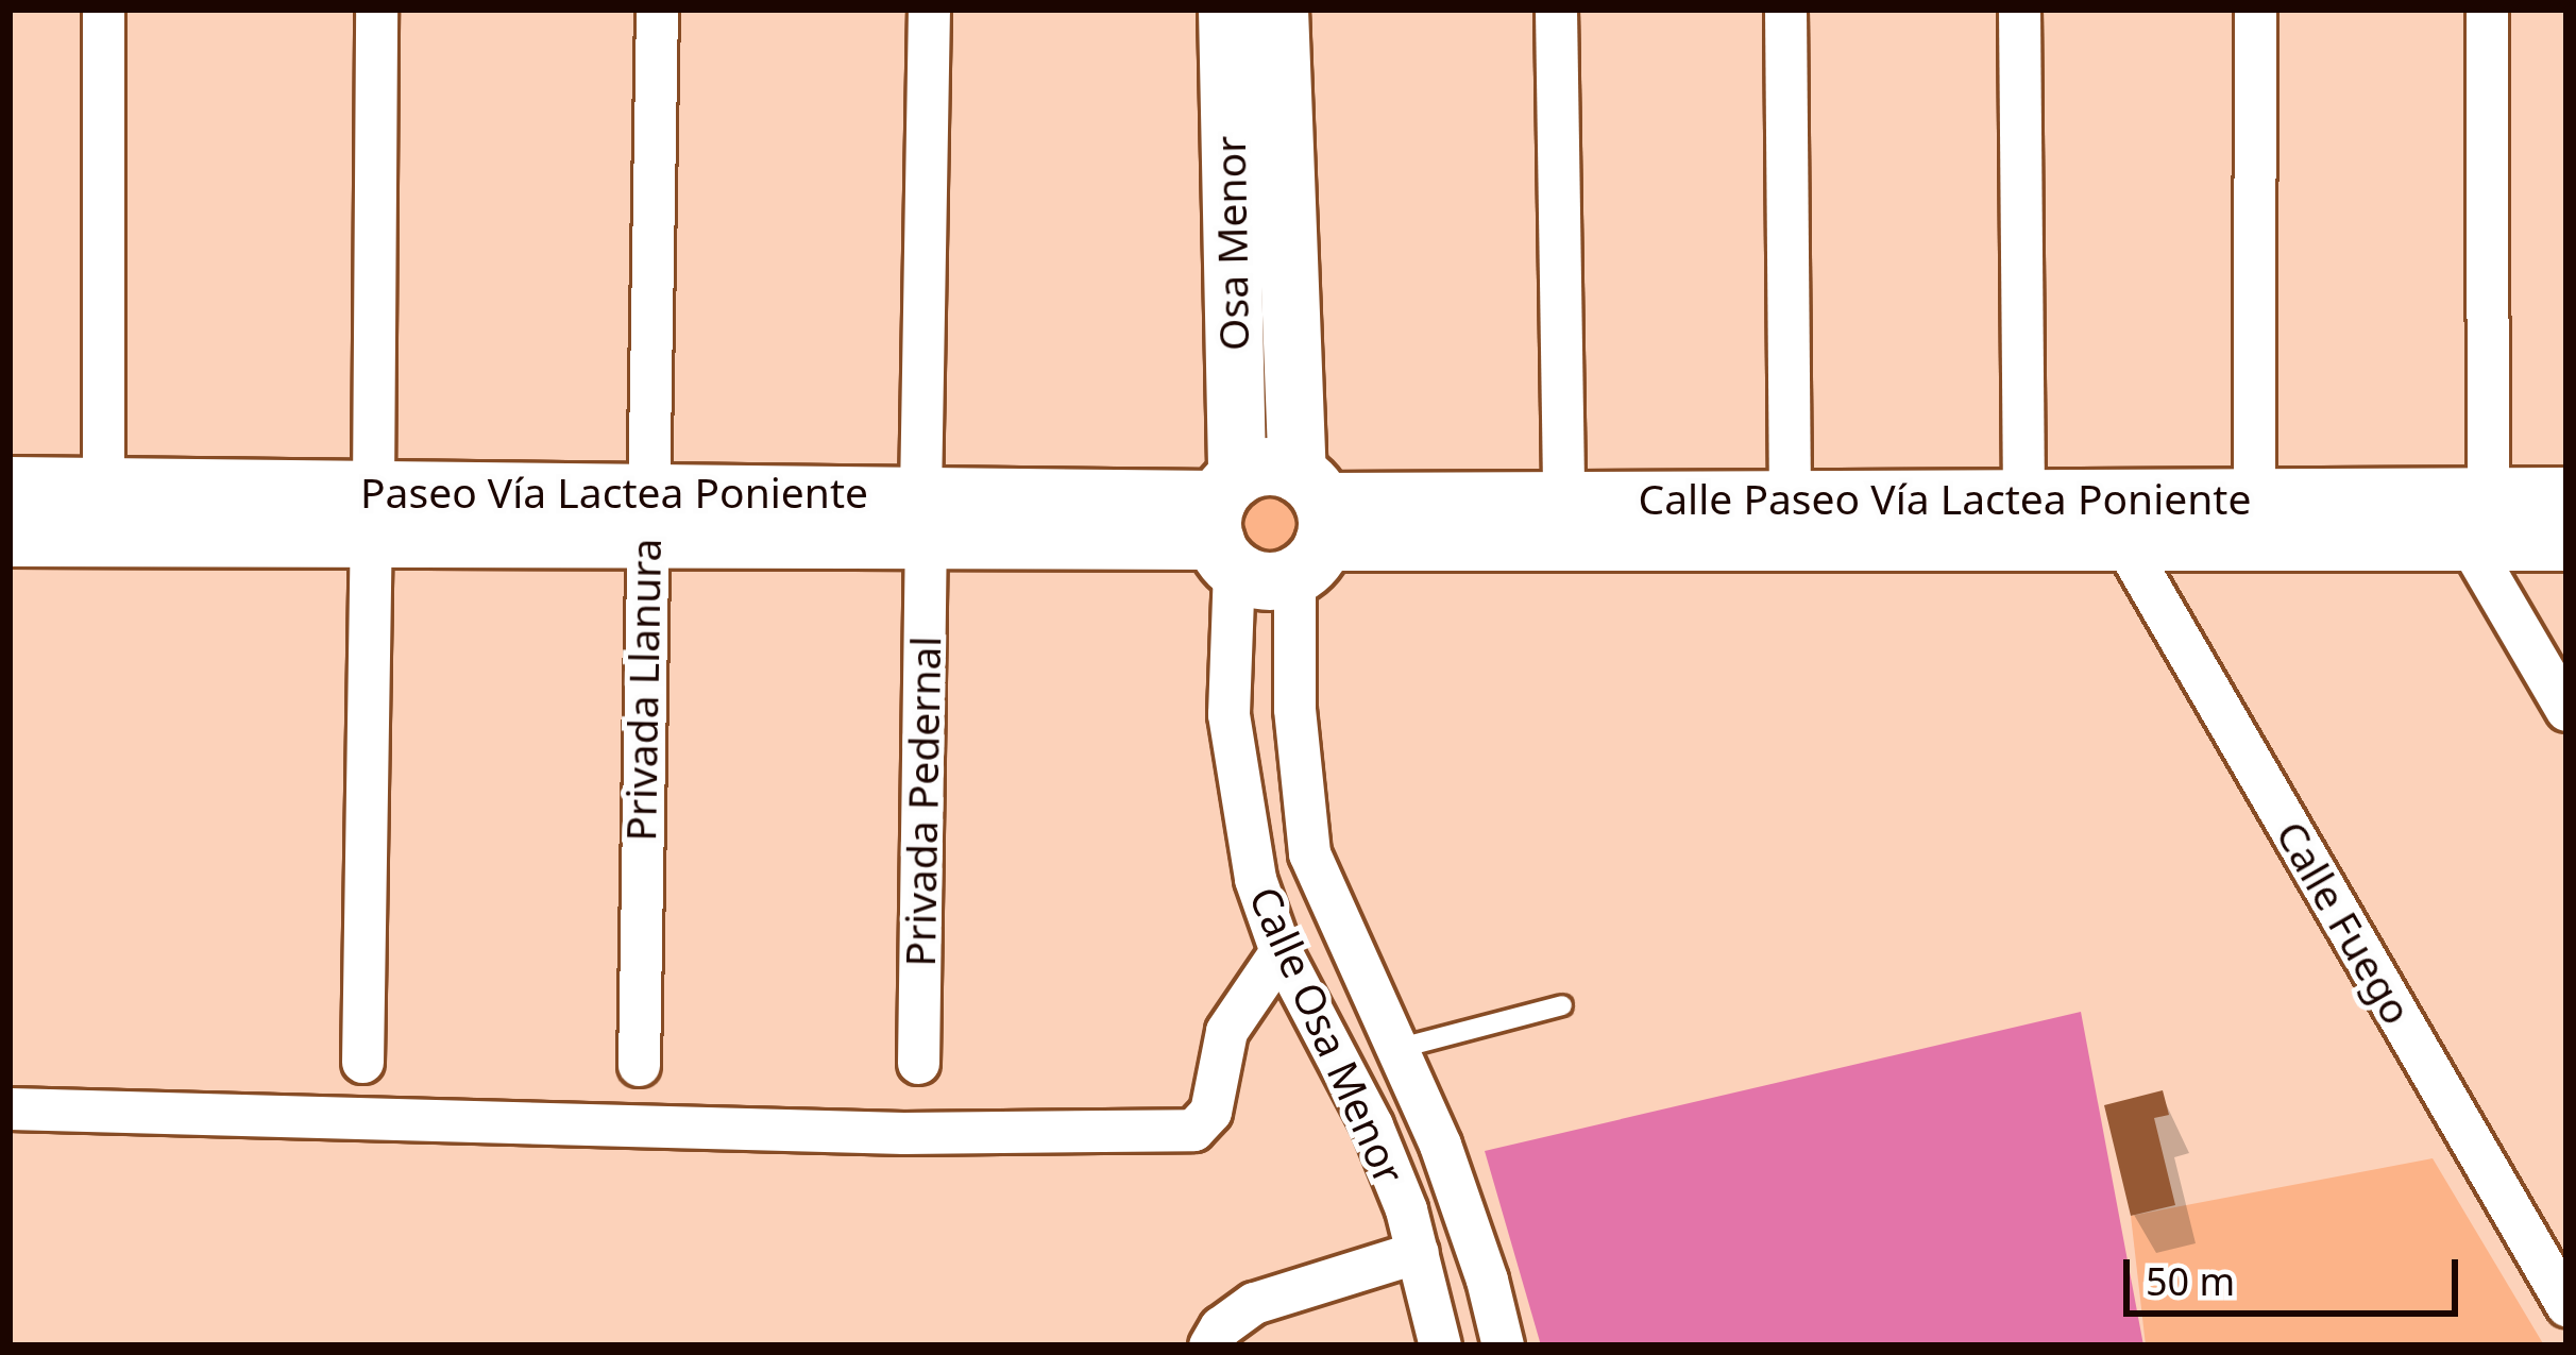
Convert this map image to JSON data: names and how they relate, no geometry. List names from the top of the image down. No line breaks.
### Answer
{"streets":{"street":["Osa Menor","Paseo Vía Lactea Poniente","Calle Paseo Vía Lactea Poniente","Privada Llanura","Privada Pedernal","Calle Fuego","Calle Osa Menor"]},"crossings":[["Osa Menor","Calle Paseo Vía Lactea Poniente"],["Osa Menor","Calle Osa Menor"],["Calle Paseo Vía Lactea Poniente","Calle Osa Menor"]],"scale_bar":"50 m"}
